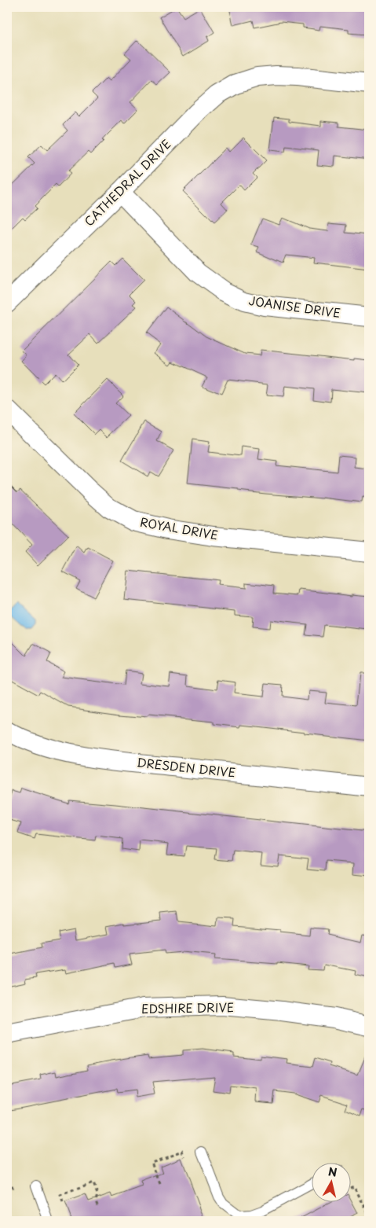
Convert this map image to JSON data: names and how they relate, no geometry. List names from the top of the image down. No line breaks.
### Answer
{"streets":{"street":["CATHEDRAL DRIVE","JOANISE DRIVE","ROYAL DRIVE","DRESDEN DRIVE","EDSHIRE DRIVE"]},"crossings":[["CATHEDRAL DRIVE","JOANISE DRIVE"]],"north":"top"}
